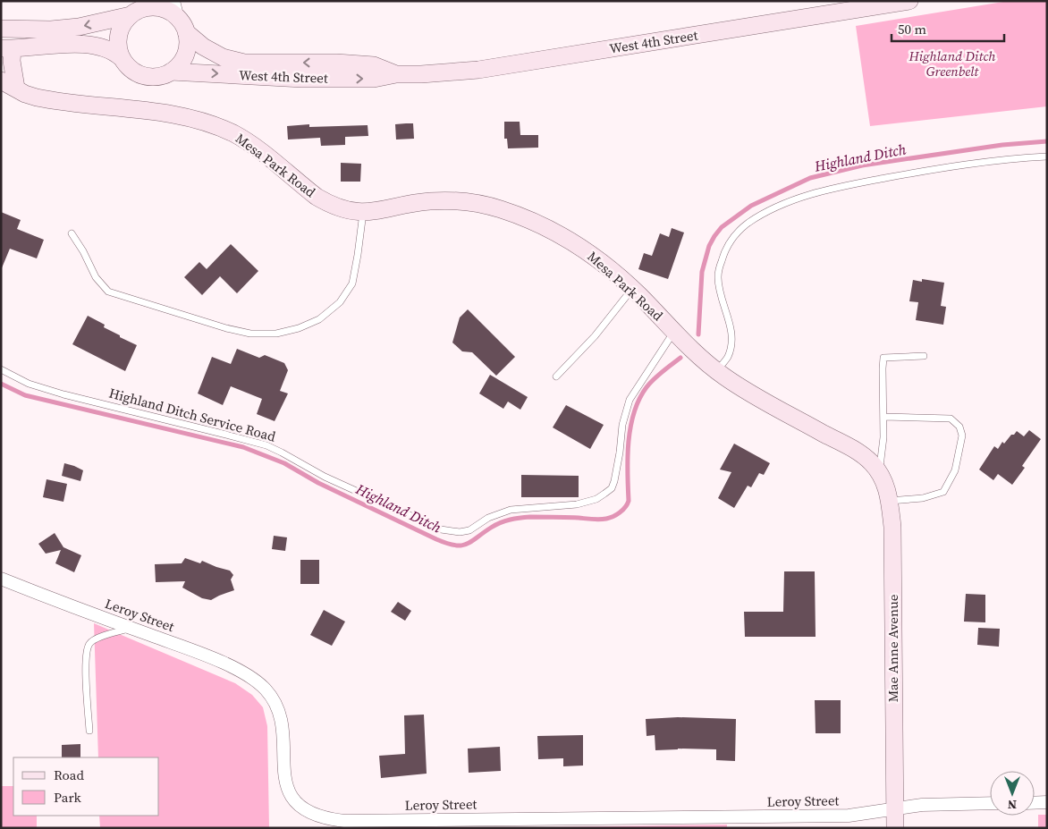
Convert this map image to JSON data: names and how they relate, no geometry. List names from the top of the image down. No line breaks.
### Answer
{"streets":{"main road":["West 4th Street","Mesa Park Road","Mae Anne Avenue"],"street":["Leroy Street"],"lane":["Highland Ditch Service Road"]},"crossings":[["Mesa Park Road","Highland Ditch Service Road"],["Mesa Park Road","Mae Anne Avenue"],["Leroy Street","Mae Anne Avenue"]],"water":["Highland Ditch"],"parks":["Highland Ditch Greenbelt"],"legend":["Road","Park"],"scale_bar":"50 m","north":"bottom"}
